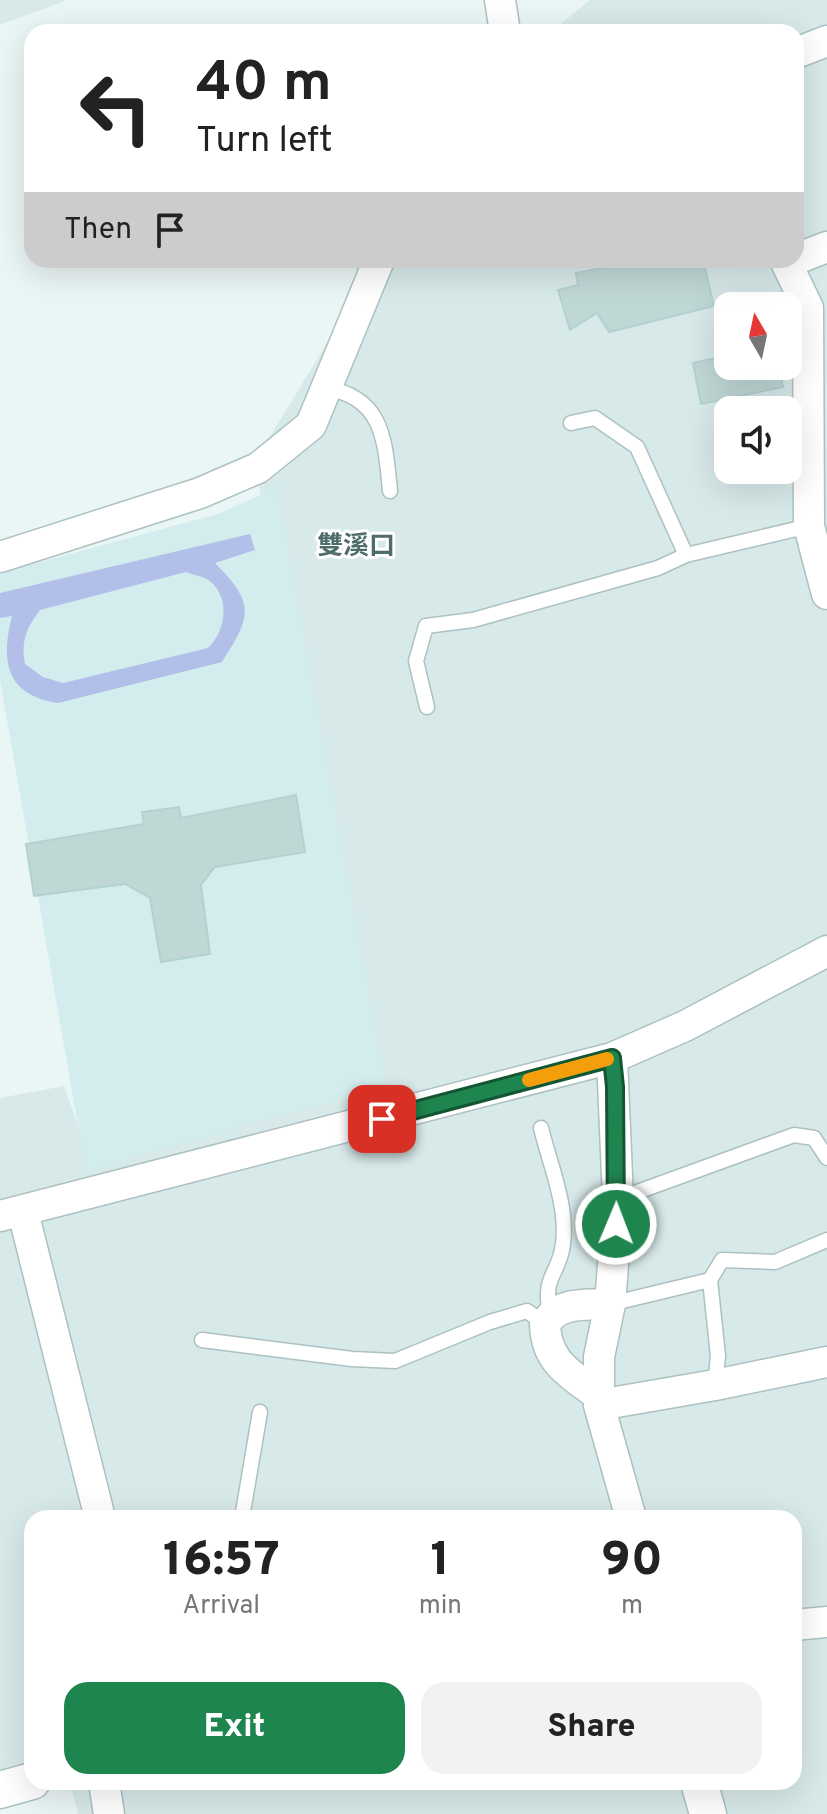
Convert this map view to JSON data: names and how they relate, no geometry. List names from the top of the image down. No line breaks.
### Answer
{"districts":["雙溪口"],"north":"top","page":{"turn":["40 m","Turn left"],"then":"Then","eta":["16:57","Arrival","1","min","90","m"],"buttons":["Exit","Share"]}}
